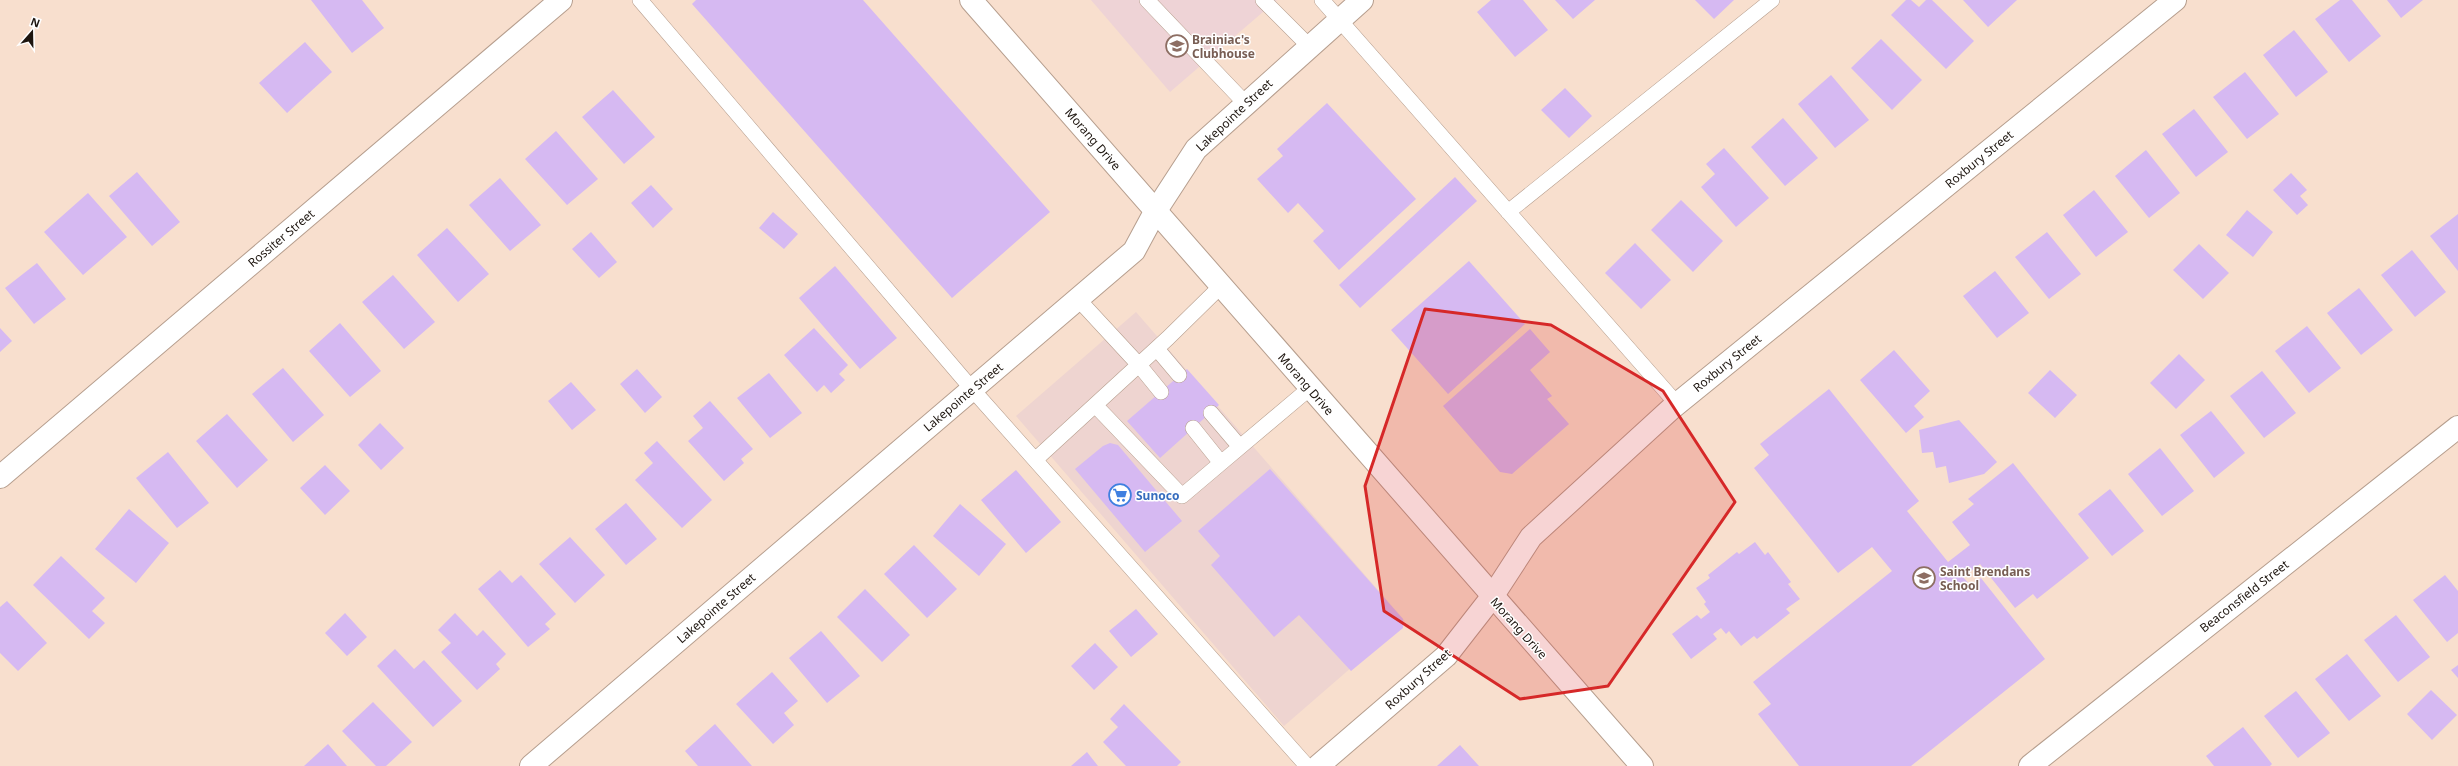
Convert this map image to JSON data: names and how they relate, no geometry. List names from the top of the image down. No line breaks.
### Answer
{"streets":{"street":["Lakepointe Street","Morang Drive","Roxbury Street","Rossiter Street","Beaconsfield Street"]},"crossings":[["Lakepointe Street","Morang Drive"],["Morang Drive","Roxbury Street"]],"places":{"school or university":["Brainiac's Clubhouse","Saint Brendans School"],"supermarket":["Sunoco"]},"north":"top"}
